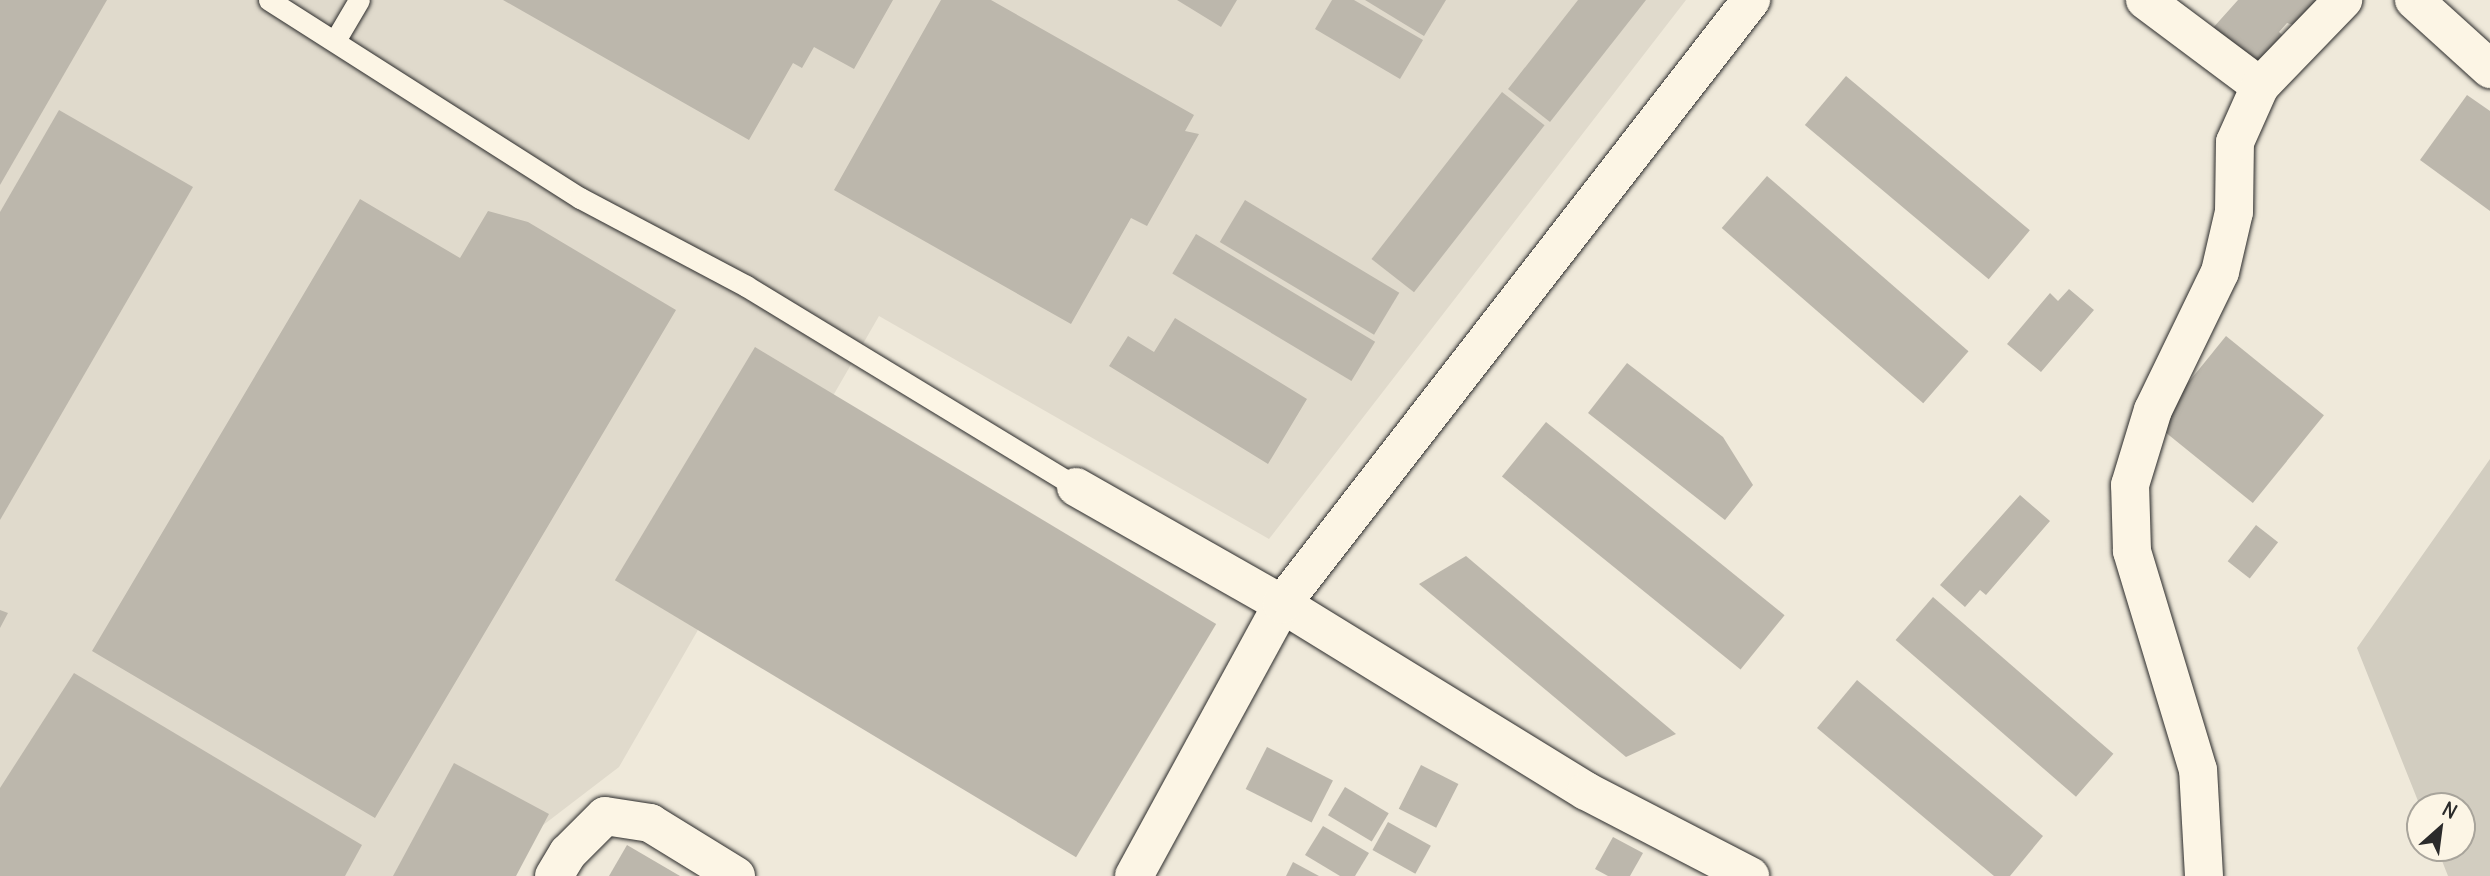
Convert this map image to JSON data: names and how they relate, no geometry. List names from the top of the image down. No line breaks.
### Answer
{"north":"top right"}
